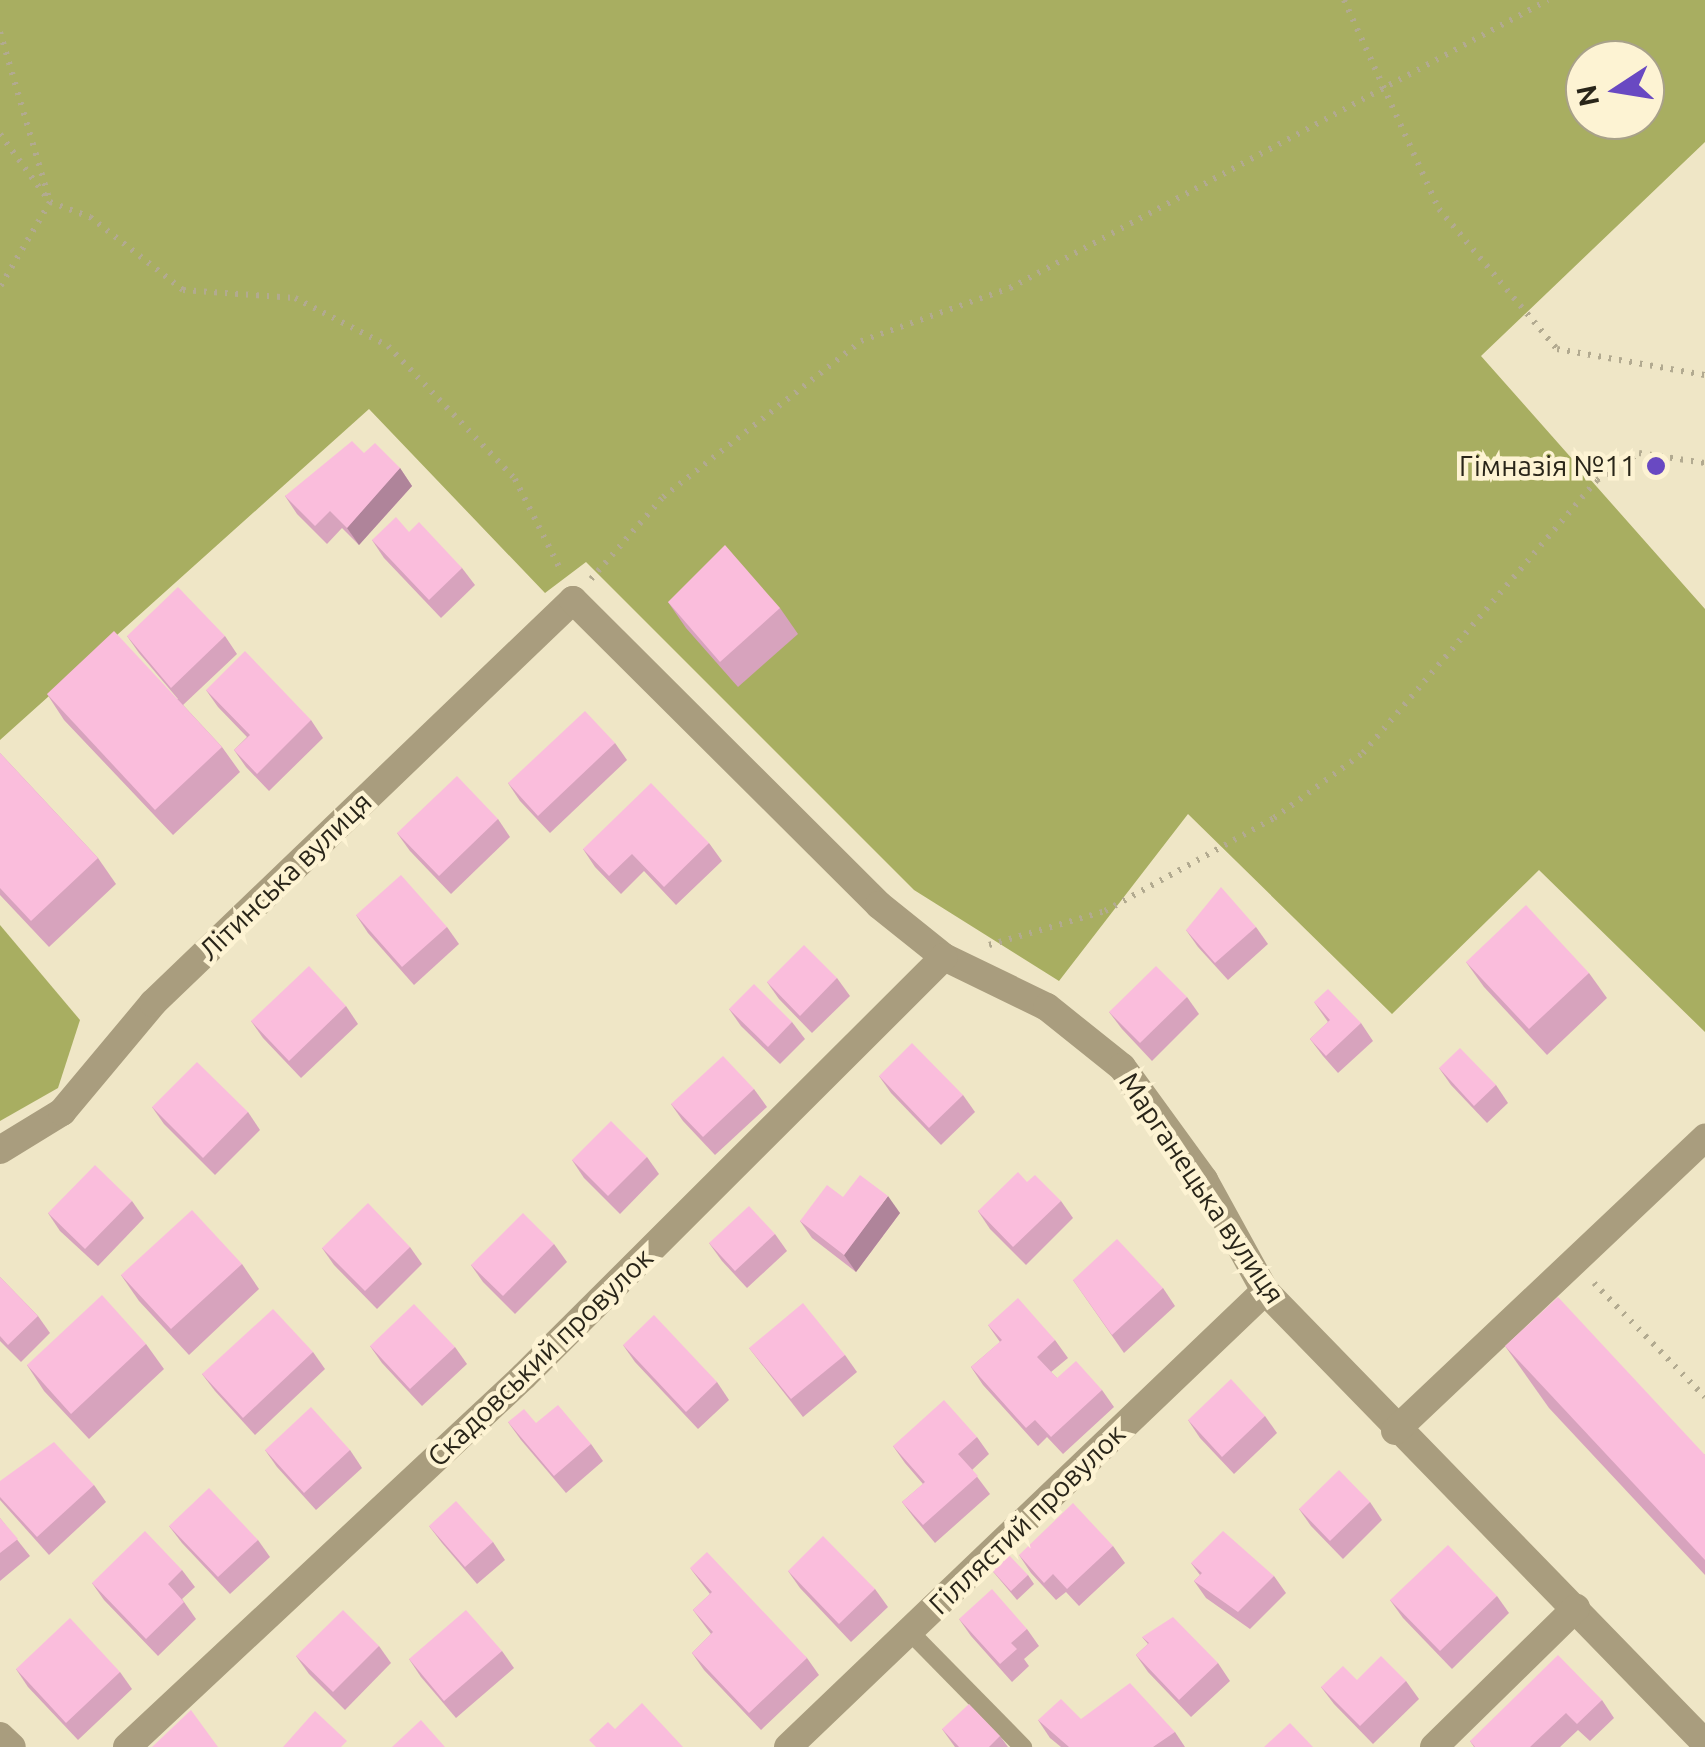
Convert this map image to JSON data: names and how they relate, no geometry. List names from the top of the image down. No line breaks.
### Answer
{"streets":{"street":["Літинська вулиця","Марганецька вулиця","Скадовський провулок","Гіллястий провулок"]},"crossings":[["Літинська вулиця","Марганецька вулиця"],["Марганецька вулиця","Скадовський провулок"],["Марганецька вулиця","Гіллястий провулок"]],"places":["Гімназія №11"],"north":"left"}
